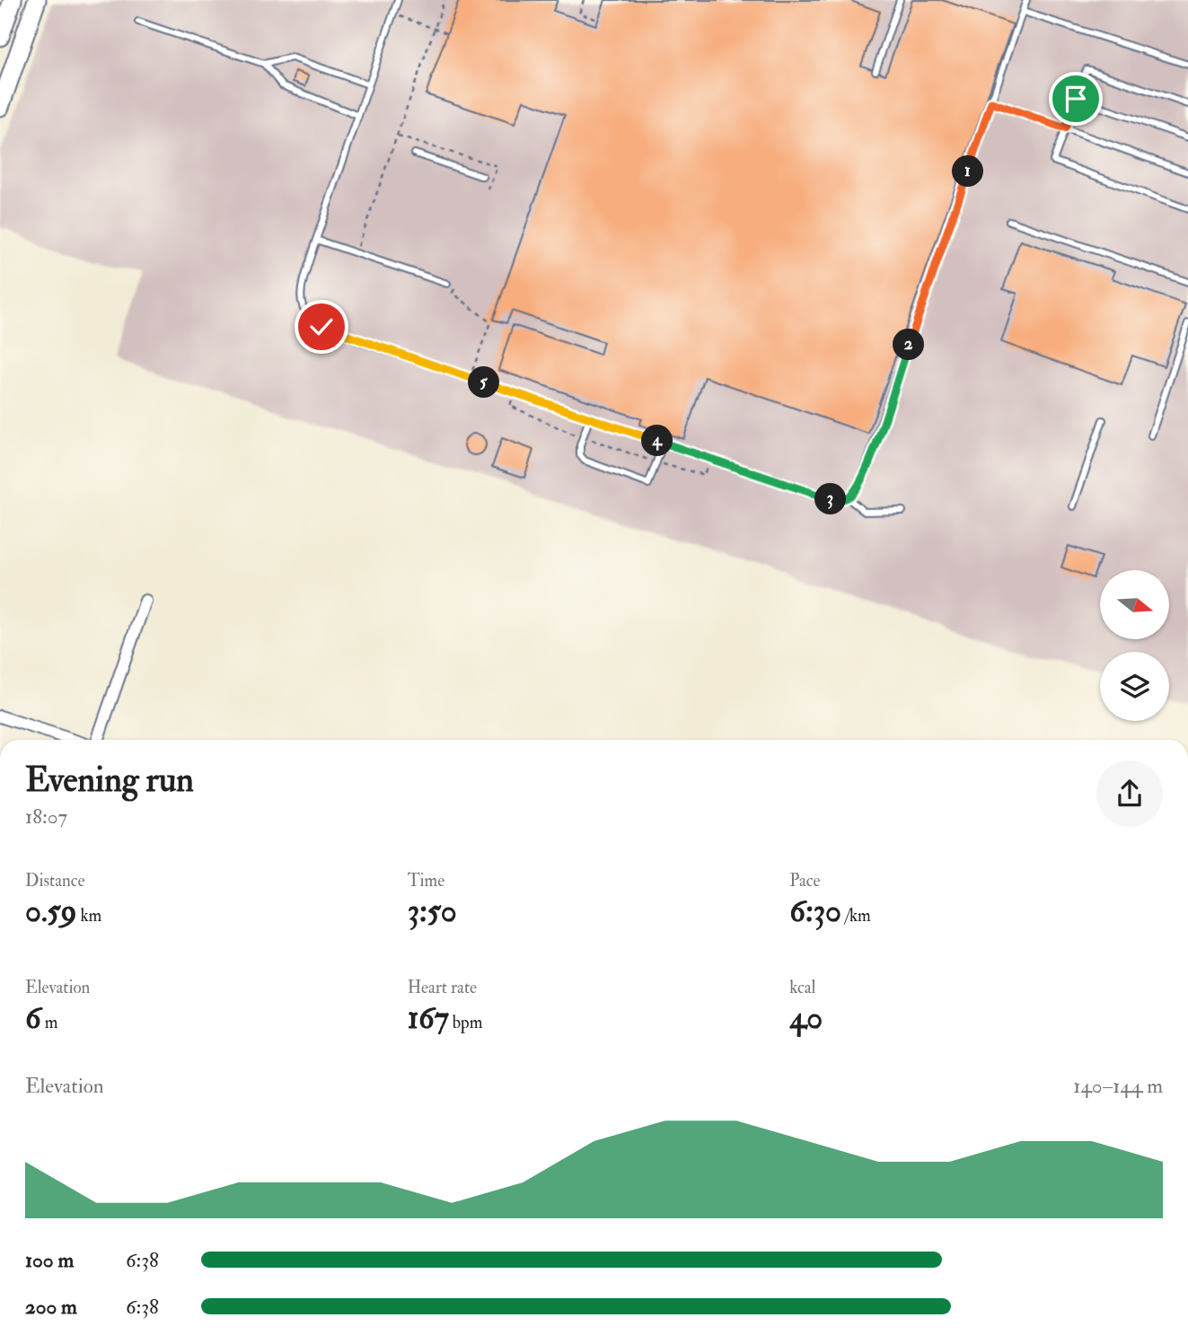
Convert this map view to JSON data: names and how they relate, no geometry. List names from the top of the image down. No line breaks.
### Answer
{"north":"right","page":{"pins":["1","2","5","4","3"],"heading":["Evening run","18:07"],"stats":[["Distance","0.59 km"],["Time","3:50"],["Pace","6:30 /km"],["Elevation","6 m"],["Heart rate","167 bpm"],["kcal","40"]],"chart":["Elevation","140–144 m"],"list":[{"name":"100 m","note":"6:38"},{"name":"200 m","note":"6:38"}]}}
